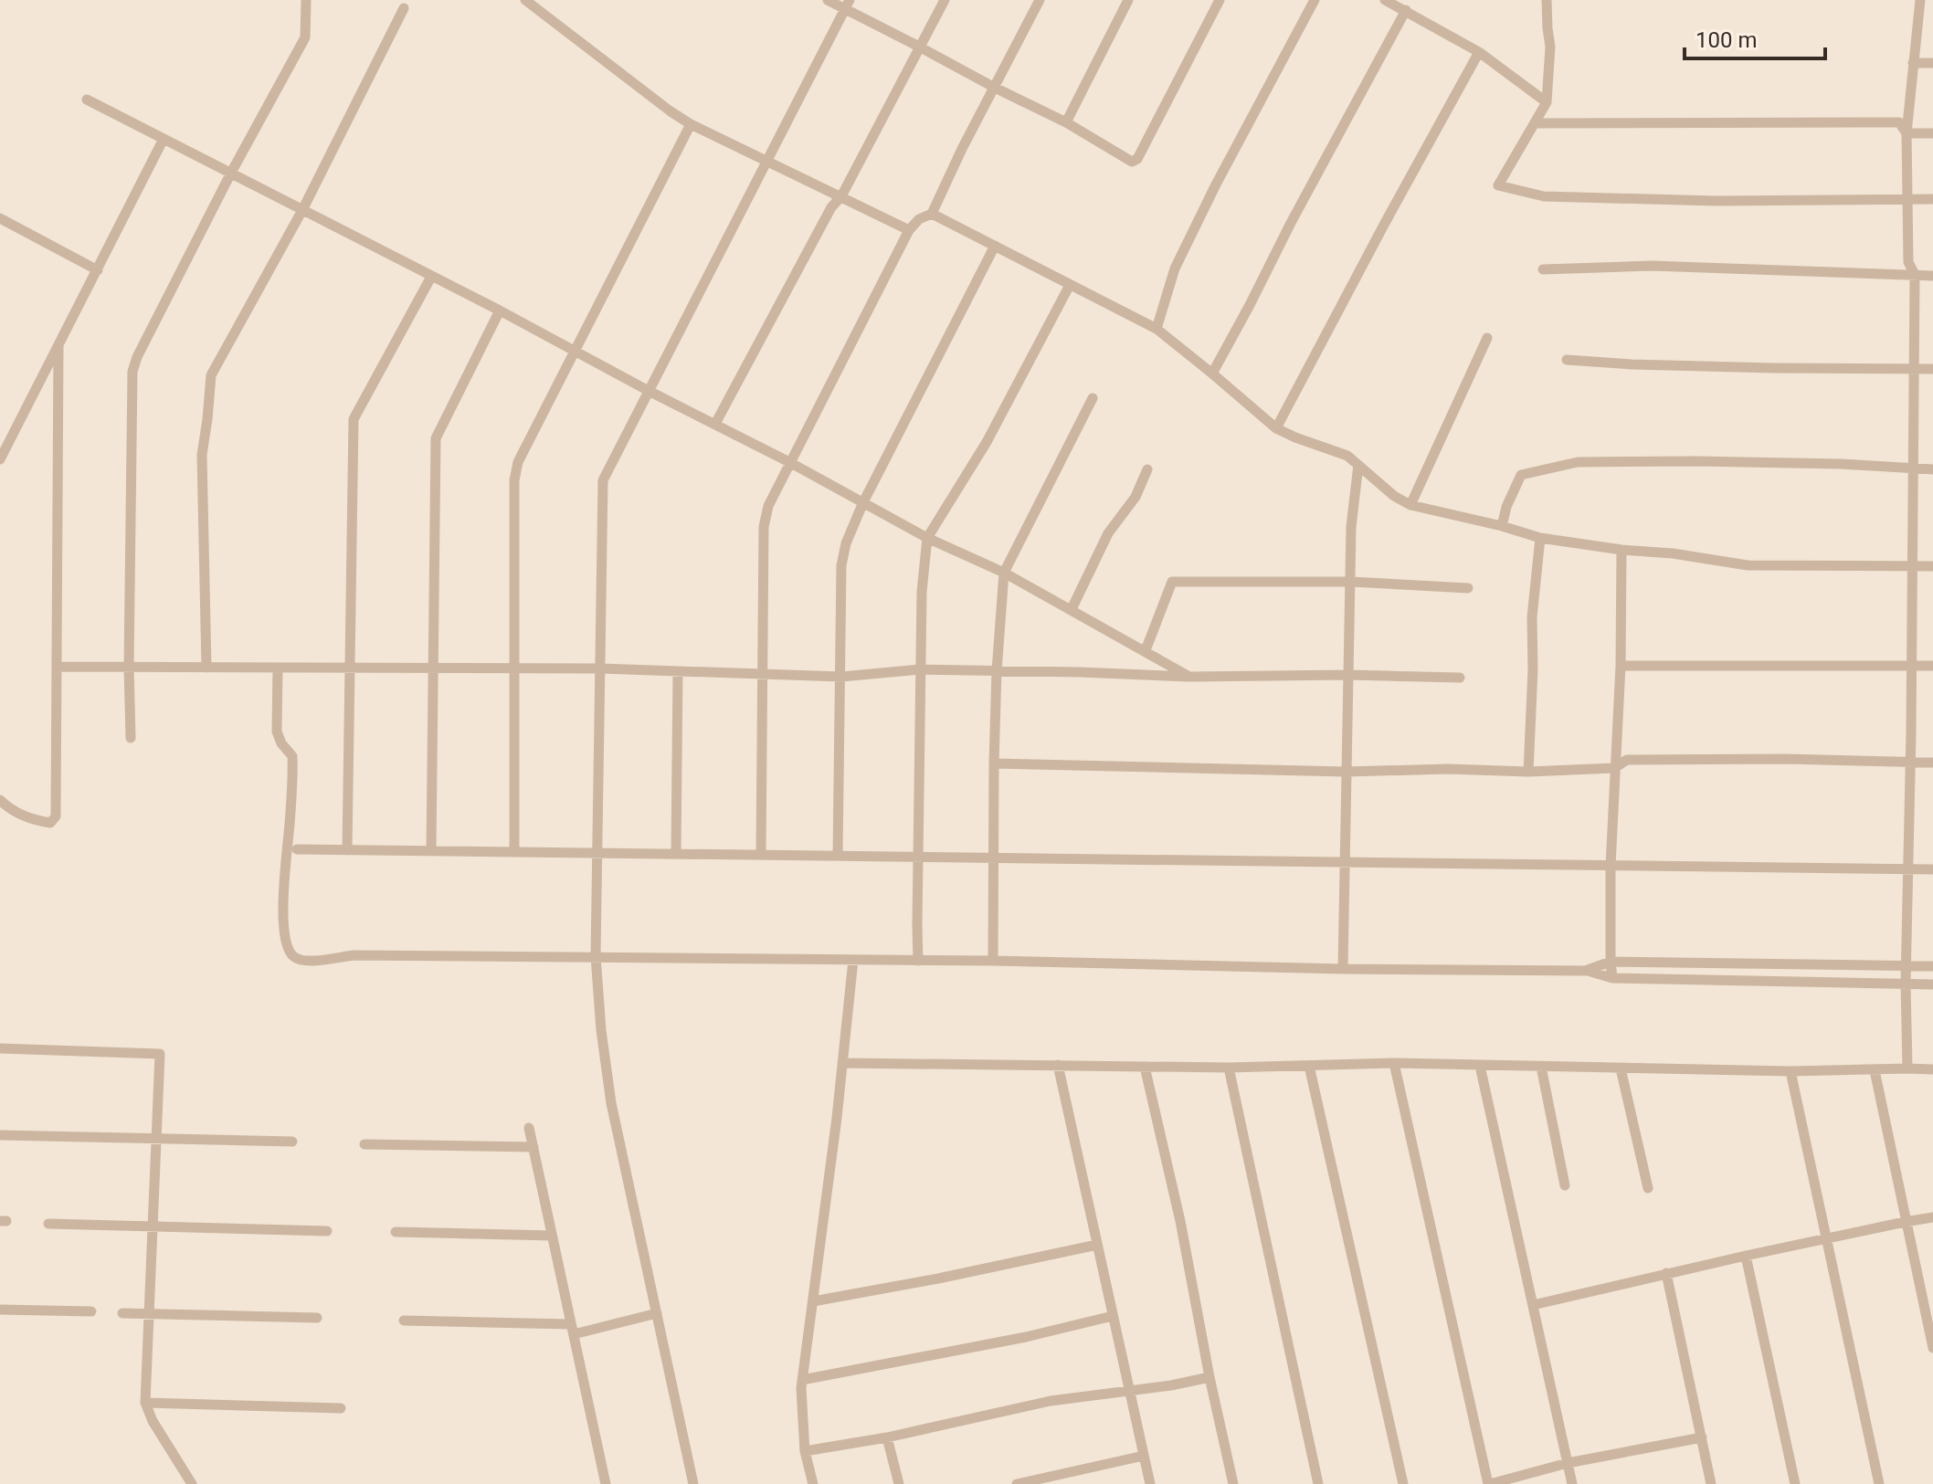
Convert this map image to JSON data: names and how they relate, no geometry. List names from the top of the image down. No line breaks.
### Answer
{"scale_bar":"100 m"}
